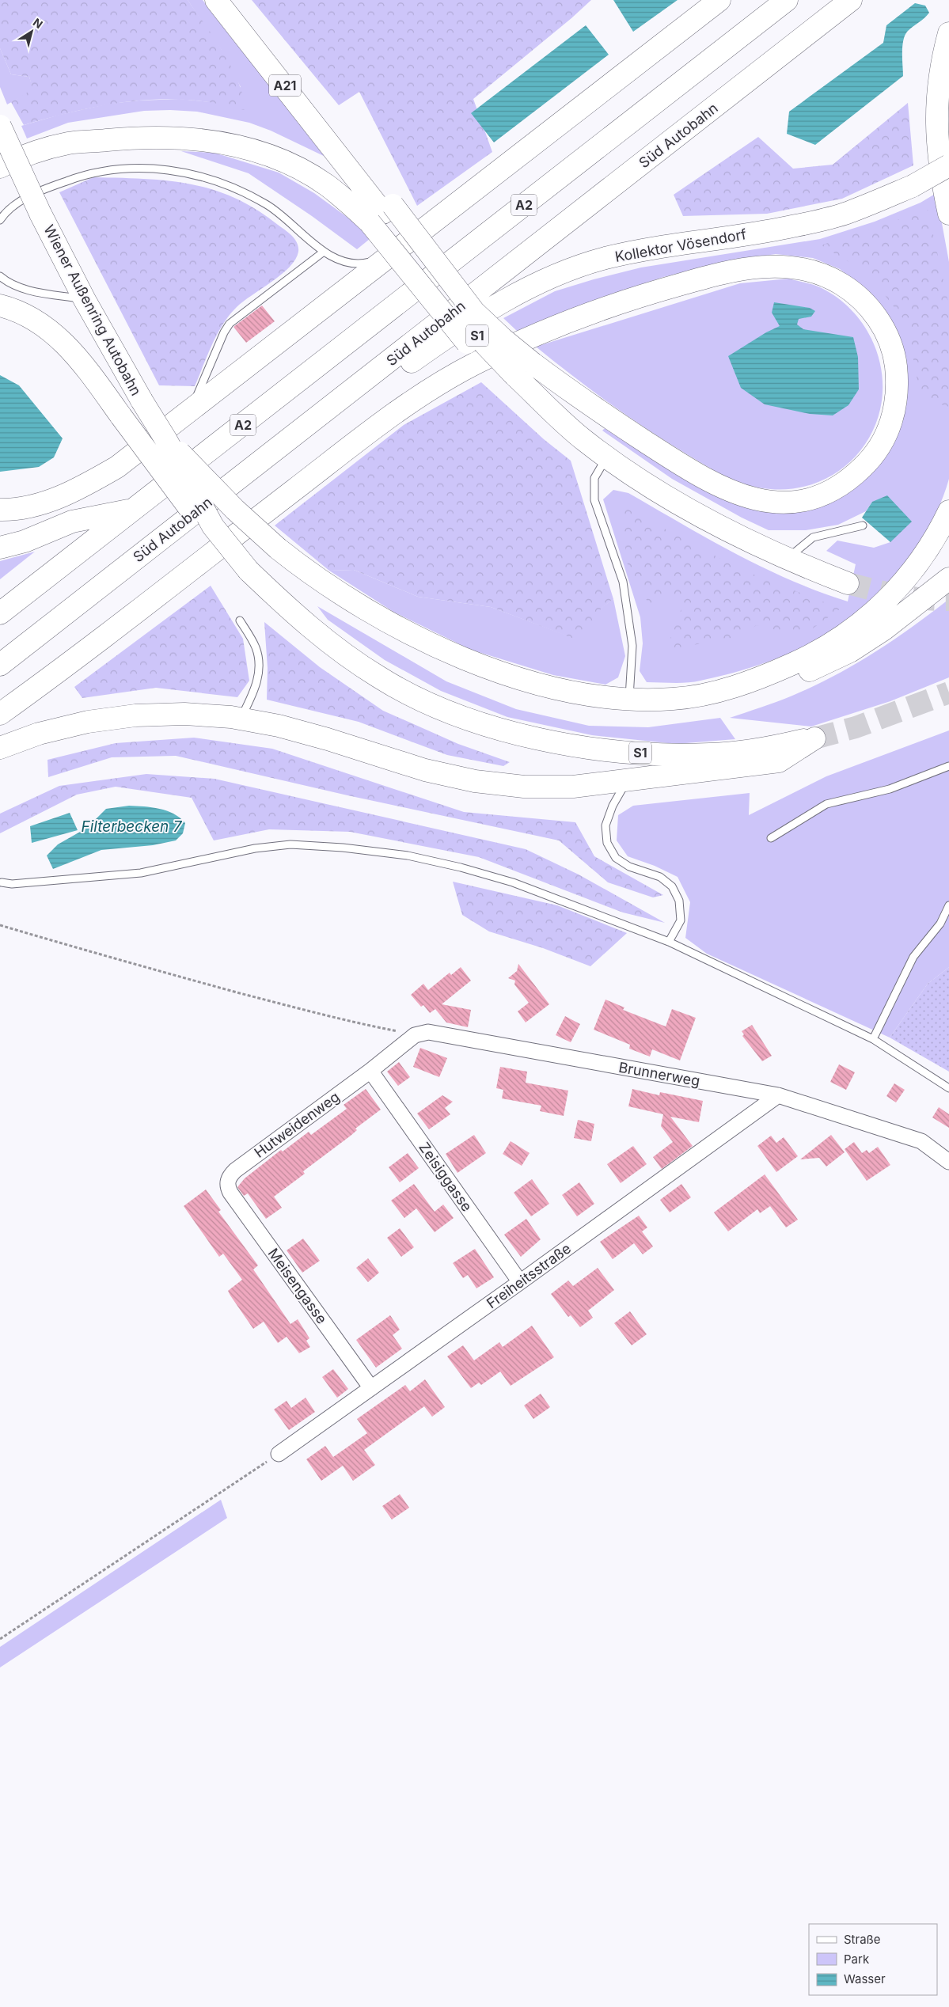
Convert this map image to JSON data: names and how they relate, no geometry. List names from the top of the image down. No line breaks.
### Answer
{"streets":{"highway":["A21","Süd Autobahn","A2","Kollektor Vösendorf","Wiener Außenring Autobahn","S1"],"street":["Brunnerweg","Hutweidenweg","Zeisiggasse","Freiheitsstraße","Meisengasse"]},"crossings":[["A21","S1"],["Süd Autobahn","Kollektor Vösendorf"],["Wiener Außenring Autobahn","S1"],["Brunnerweg","Freiheitsstraße"],["Hutweidenweg","Zeisiggasse"],["Hutweidenweg","Meisengasse"],["Zeisiggasse","Freiheitsstraße"],["Freiheitsstraße","Meisengasse"]],"water":["Filterbecken 7"],"legend":["Straße","Park","Wasser"],"north":"top right"}
